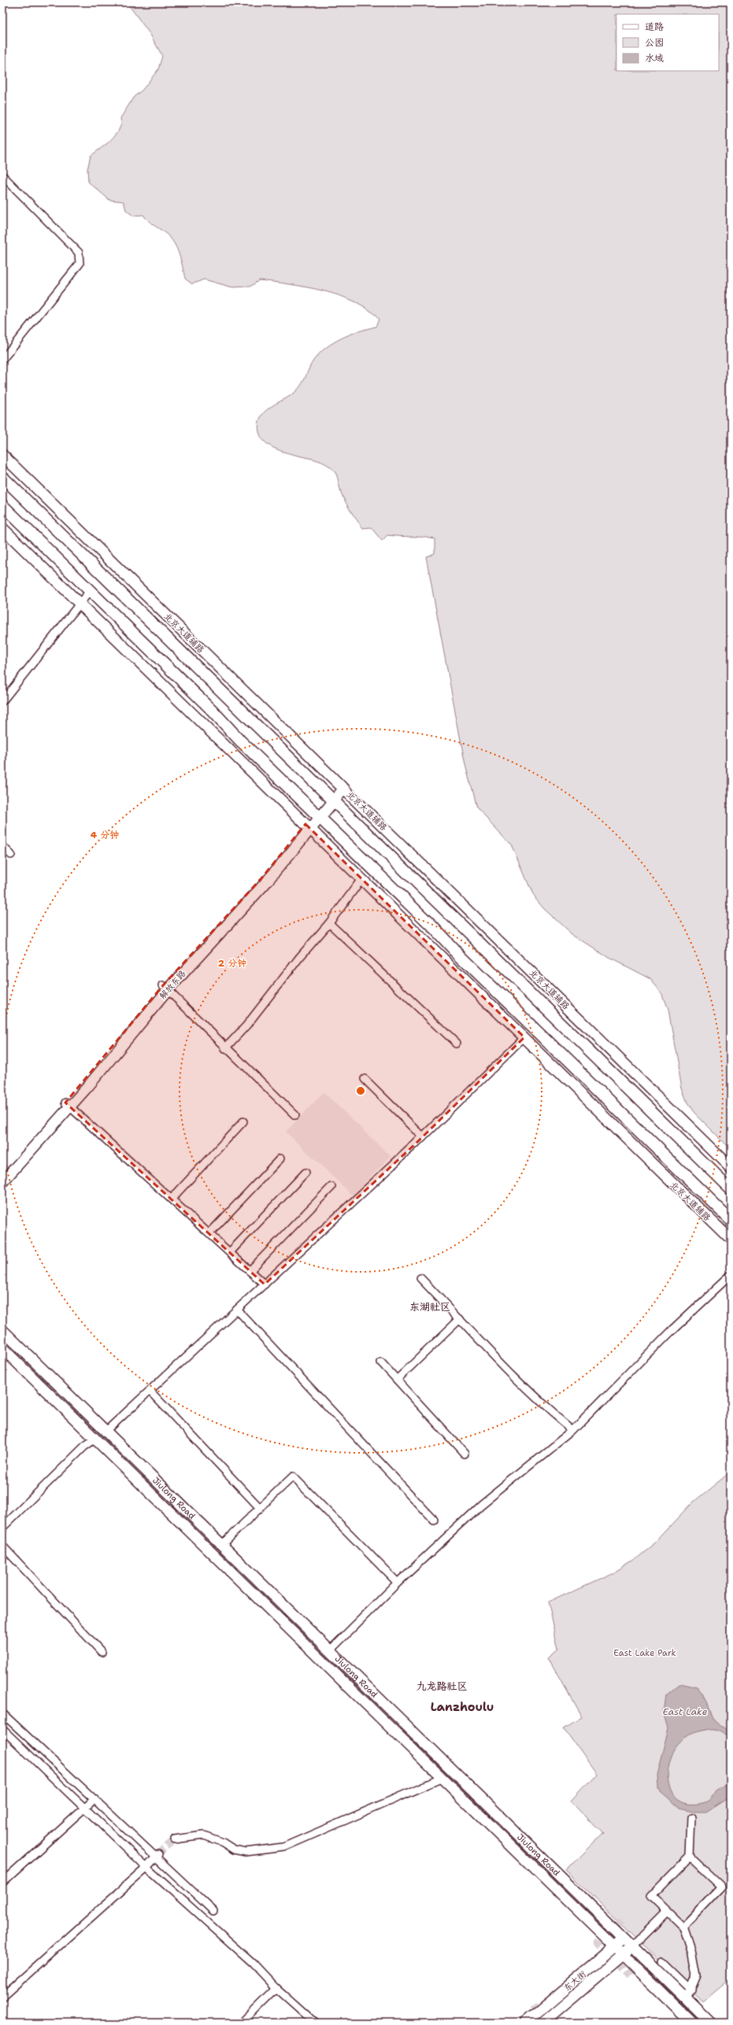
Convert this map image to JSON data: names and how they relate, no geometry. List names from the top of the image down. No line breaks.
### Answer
{"streets":{"main road":["北京大道辅路","解放东路","Jiulong Road","东大街"]},"crossings":[["北京大道辅路","解放东路"],["Jiulong Road","东大街"]],"districts":["东湖社区","九龙路社区","Lanzhoulu"],"water":["East Lake"],"parks":["East Lake Park"],"legend":["道路","公园","水域"],"rings":["4 分钟","2 分钟"]}
